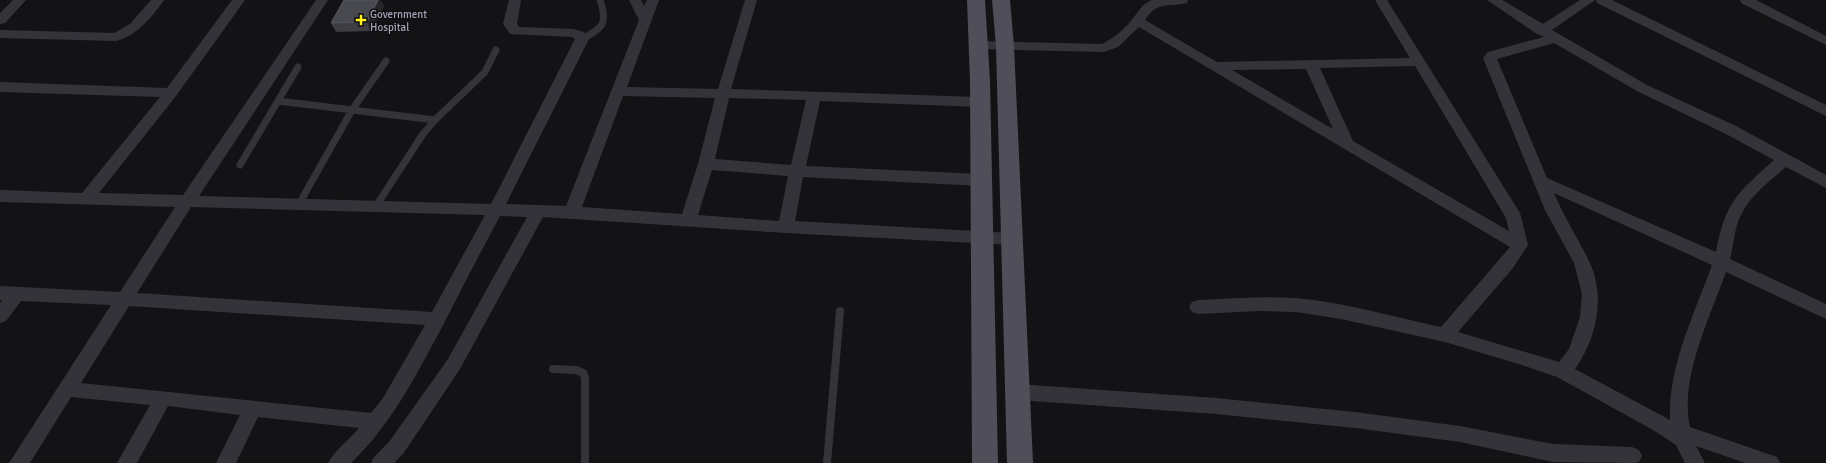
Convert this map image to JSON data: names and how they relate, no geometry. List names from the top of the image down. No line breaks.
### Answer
{"places":{"health":["Government Hospital"]}}
